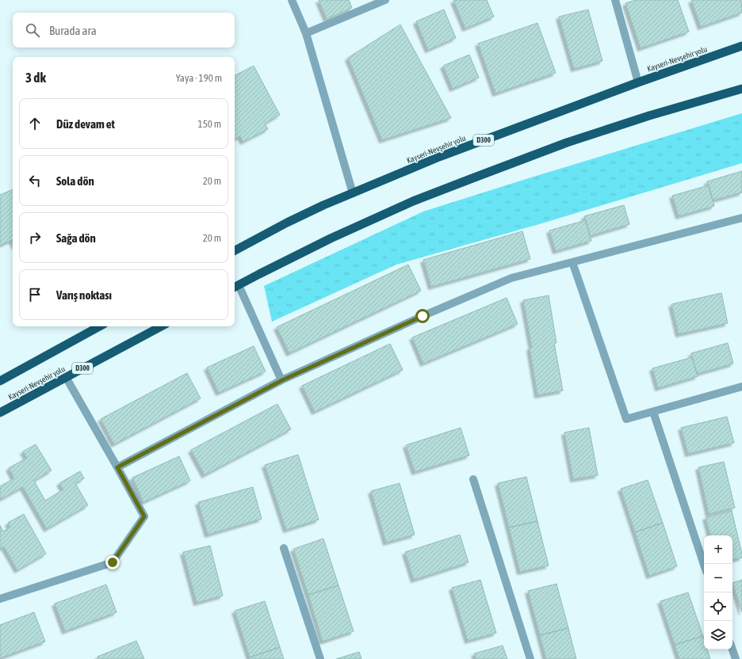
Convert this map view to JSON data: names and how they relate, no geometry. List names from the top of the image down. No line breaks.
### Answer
{"streets":{"highway":["Kayseri-Nevşehir yolu","D300"]},"page":{"search":"Burada ara","heading":["3 dk","Yaya · 190 m"],"list":[["Düz devam et","150 m"],["Sola dön","20 m"],["Sağa dön","20 m"],"Varış noktası"],"map_buttons":["+","−"]}}
